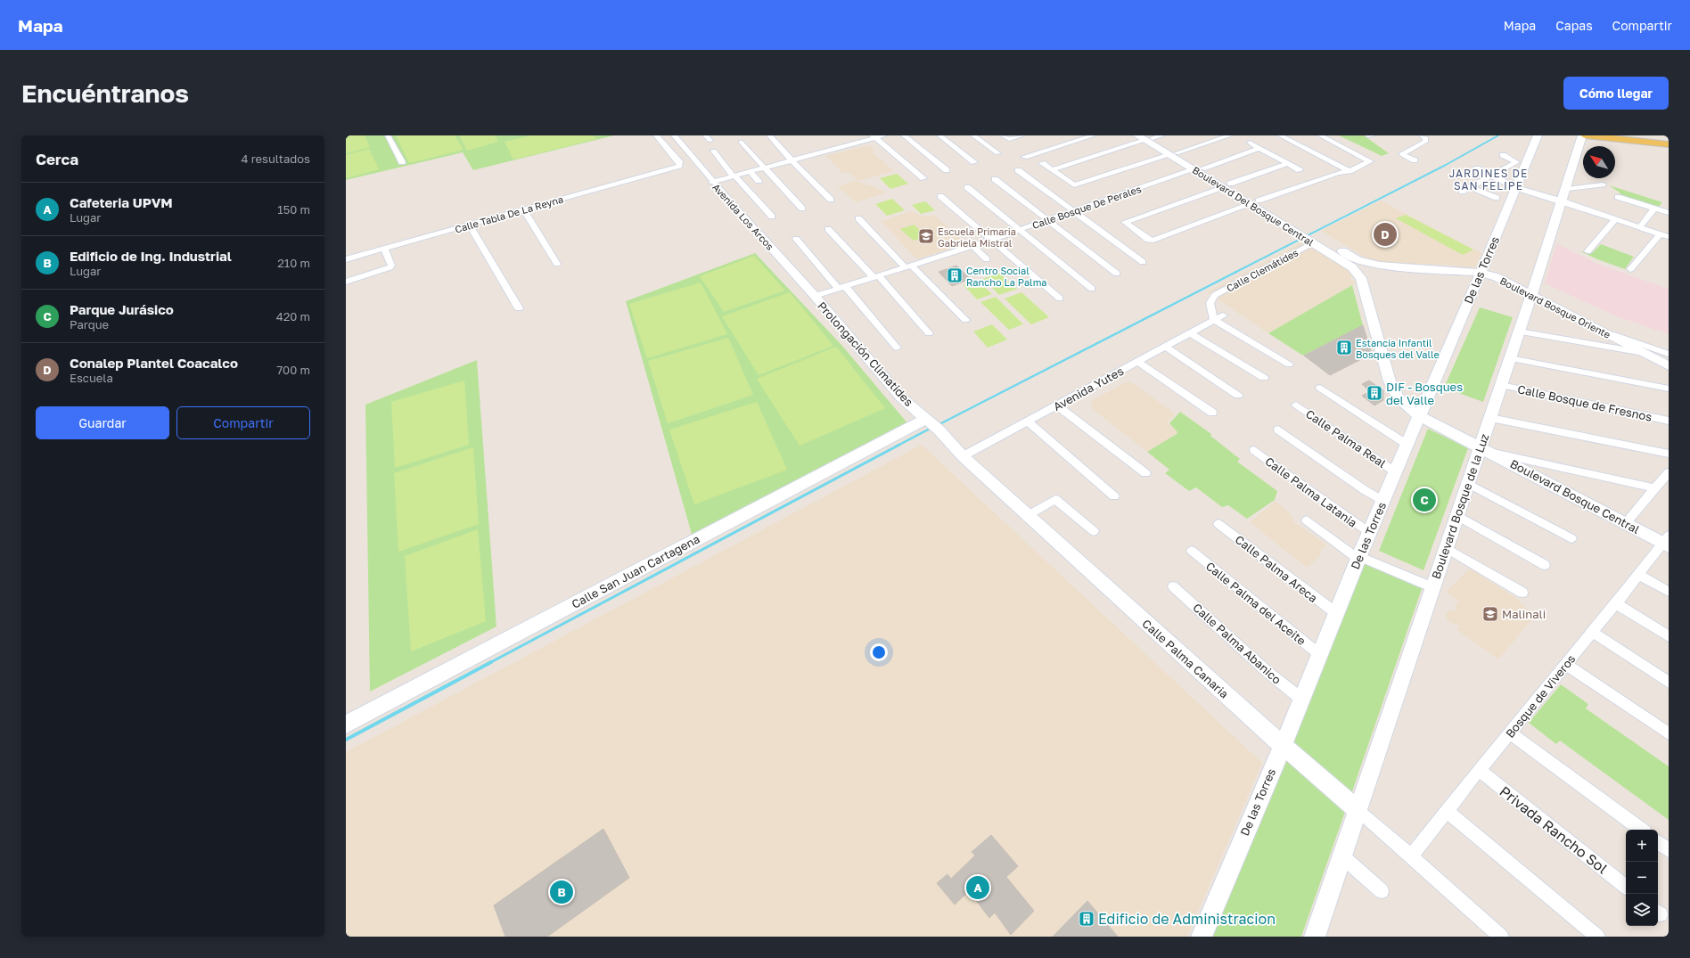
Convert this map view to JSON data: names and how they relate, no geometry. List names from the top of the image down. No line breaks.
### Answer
{"streets":{"street":["Boulevard Del Bosque Central","Calle Bosque De Perales","Calle Tabla De La Reyna","Avenida Los Arcos","Calle Clemátides","De las Torres","Boulevard Bosque Oriente","Prolongación Climatides","Avenida Yutes","Calle Bosque de Fresnos","Calle Palma Real","Calle Palma Latania","Boulevard Bosque Central","Boulevard Bosque de la Luz","Calle Palma Areca","Calle San Juan Cartagena","Calle Palma del Aceite","Calle Palma Abanico","Calle Palma Canaria","Bosque de Viveros","Privada Rancho Sol"]},"crossings":[["Boulevard Del Bosque Central","Calle Bosque De Perales"],["Boulevard Del Bosque Central","Calle Clemátides"],["Boulevard Del Bosque Central","De las Torres"],["Boulevard Del Bosque Central","Boulevard Bosque Oriente"],["Boulevard Del Bosque Central","Boulevard Bosque Central"],["Calle Bosque De Perales","Avenida Los Arcos"],["Calle Bosque De Perales","Prolongación Climatides"],["Avenida Los Arcos","Prolongación Climatides"],["Calle Clemátides","Avenida Yutes"],["De las Torres","Boulevard Bosque Oriente"],["De las Torres","Calle Palma Real"],["De las Torres","Calle Palma Latania"],["De las Torres","Boulevard Bosque Central"],["De las Torres","Calle Palma Areca"],["De las Torres","Calle Palma del Aceite"],["De las Torres","Calle Palma Abanico"],["De las Torres","Calle Palma Canaria"],["Boulevard Bosque Oriente","Boulevard Bosque de la Luz"],["Prolongación Climatides","Avenida Yutes"],["Prolongación Climatides","Calle San Juan Cartagena"],["Prolongación Climatides","Calle Palma Canaria"],["Avenida Yutes","Calle Palma Canaria"],["Calle Bosque de Fresnos","Boulevard Bosque de la Luz"],["Boulevard Bosque Central","Boulevard Bosque de la Luz"],["Boulevard Bosque Central","Bosque de Viveros"],["Boulevard Bosque de la Luz","Calle Palma Canaria"],["Calle Palma Canaria","Bosque de Viveros"],["Bosque de Viveros","Privada Rancho Sol"]],"districts":["JARDINES DE SAN FELIPE"],"places":{"school or university":["Escuela Primaria Gabriela Mistral","Malinali"],"building":["Centro Social Rancho La Palma","Estancia Infantil Bosques del Valle","DIF - Bosques del Valle","Edificio de Administracion"]},"north":"top left","page":{"header":"Mapa","nav":["Mapa","Capas","Compartir"],"buttons":["Cómo llegar",["Guardar","Compartir"]],"title":"Encuéntranos","heading":["Cerca","4 resultados"],"list":[{"mark":"A","name":"Cafeteria UPVM","note":"Lugar","value":"150 m"},{"mark":"B","name":"Edificio de Ing. Industrial","note":"Lugar","value":"210 m"},{"mark":"C","name":"Parque Jurásico","note":"Parque","value":"420 m"},{"mark":"D","name":"Conalep Plantel Coacalco","note":"Escuela","value":"700 m"}],"pins":["D","C","A","B"],"map_buttons":["+","−"]}}
